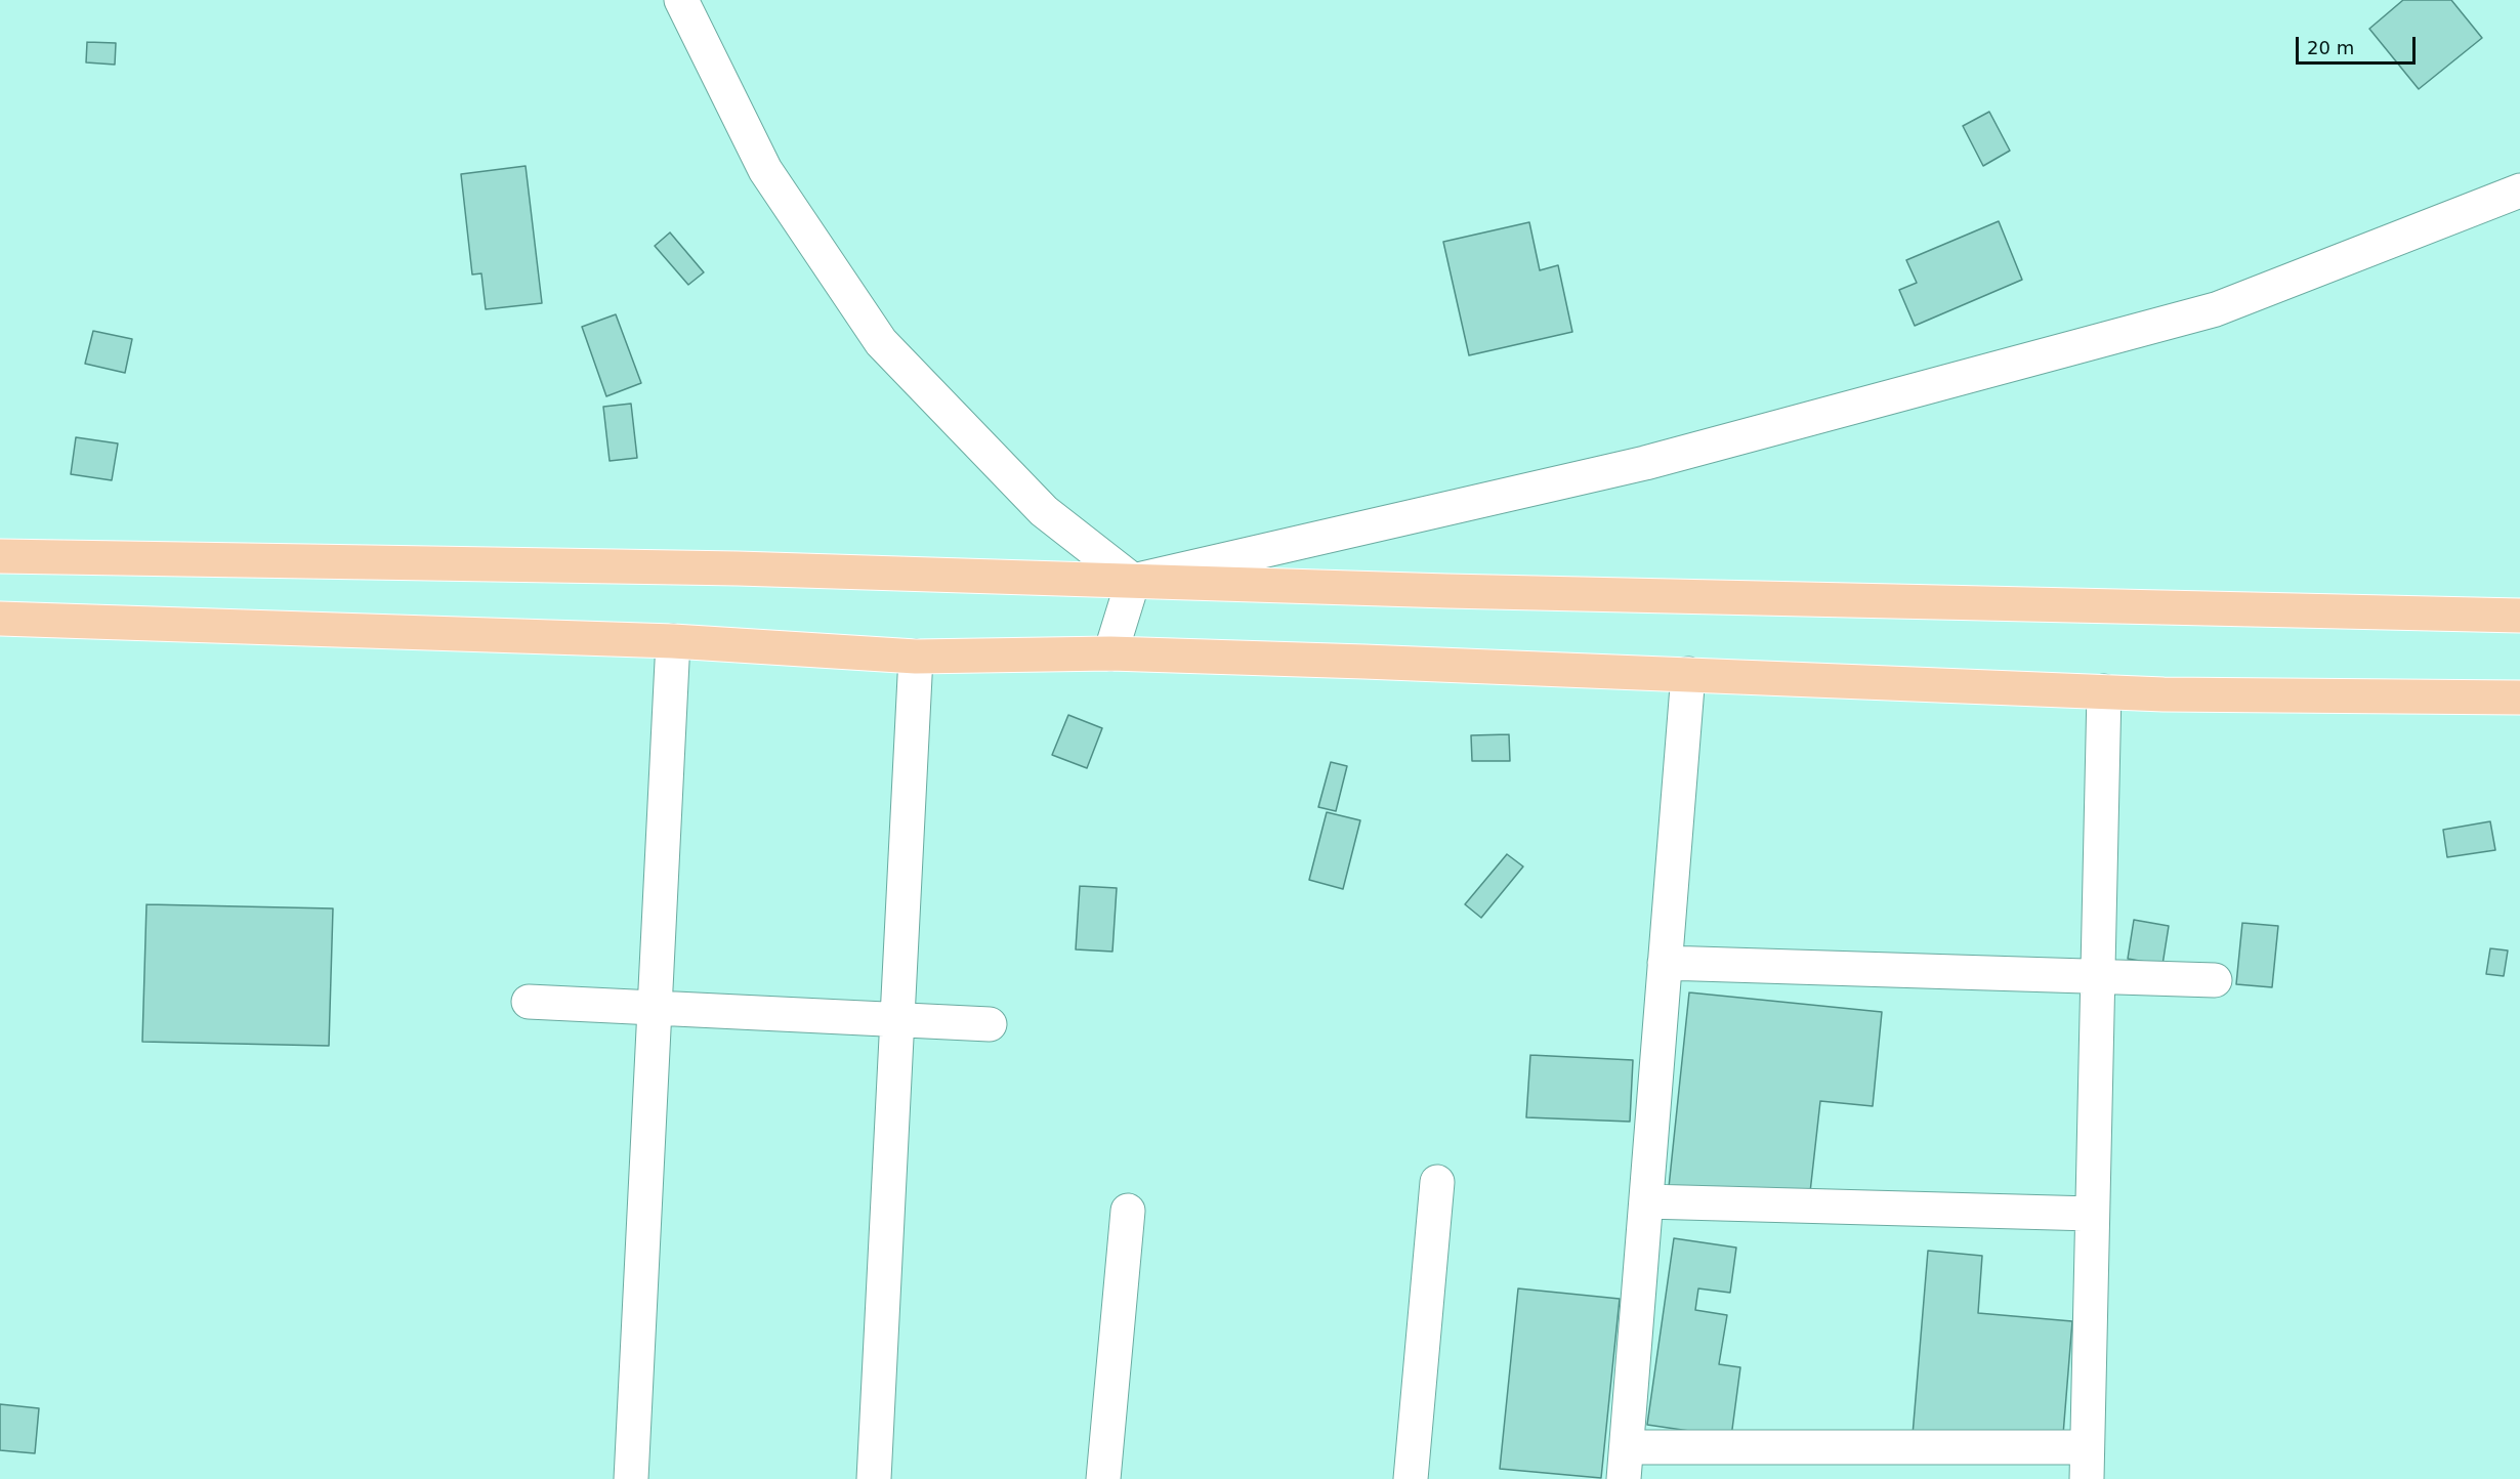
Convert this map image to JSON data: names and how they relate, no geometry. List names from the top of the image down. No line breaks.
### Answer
{"scale_bar":"20 m"}
